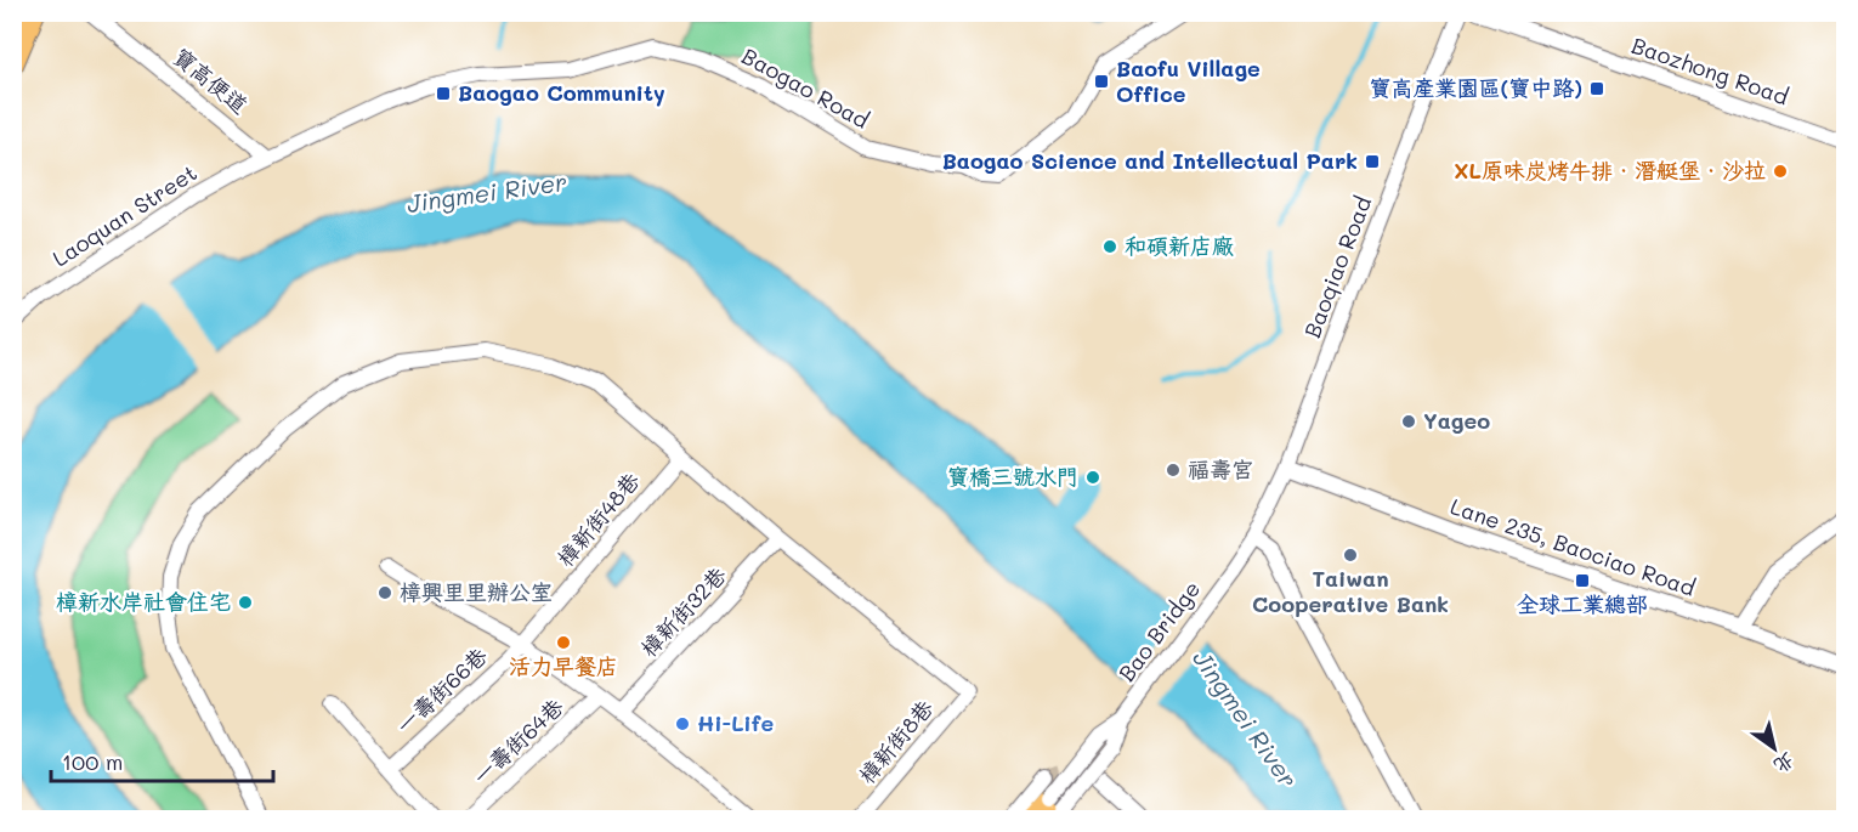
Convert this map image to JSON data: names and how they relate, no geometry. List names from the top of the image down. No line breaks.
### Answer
{"streets":{"street":["Baozhong Road","寶高便道","Baogao Road","Laoquan Street","Baoqiao Road","樟新街48巷","Lane 235, Baociao Road","樟新街32巷","Bao Bridge","一壽街66巷","一壽街64巷","樟新街8巷"]},"crossings":[["寶高便道","Baogao Road"],["寶高便道","Laoquan Street"],["Baogao Road","Laoquan Street"],["Baoqiao Road","Lane 235, Baociao Road"],["Baoqiao Road","Bao Bridge"],["樟新街48巷","一壽街66巷"],["樟新街32巷","樟新街8巷"]],"water":["Jingmei River"],"places":{"transit":["Baofu Village Office","寶高產業園區(寶中路)","Baogao Community","Baogao Science and Intellectual Park","全球工業總部"],"other":["XL原味炭烤牛排．潛艇堡．沙拉","和碩新店廠","Yageo","福壽宮","寶橋三號水門","Taiwan Cooperative Bank","樟興里里辦公室","樟新水岸社會住宅","活力早餐店","Hi-Life"]},"scale_bar":"100 m","north":"bottom right"}
